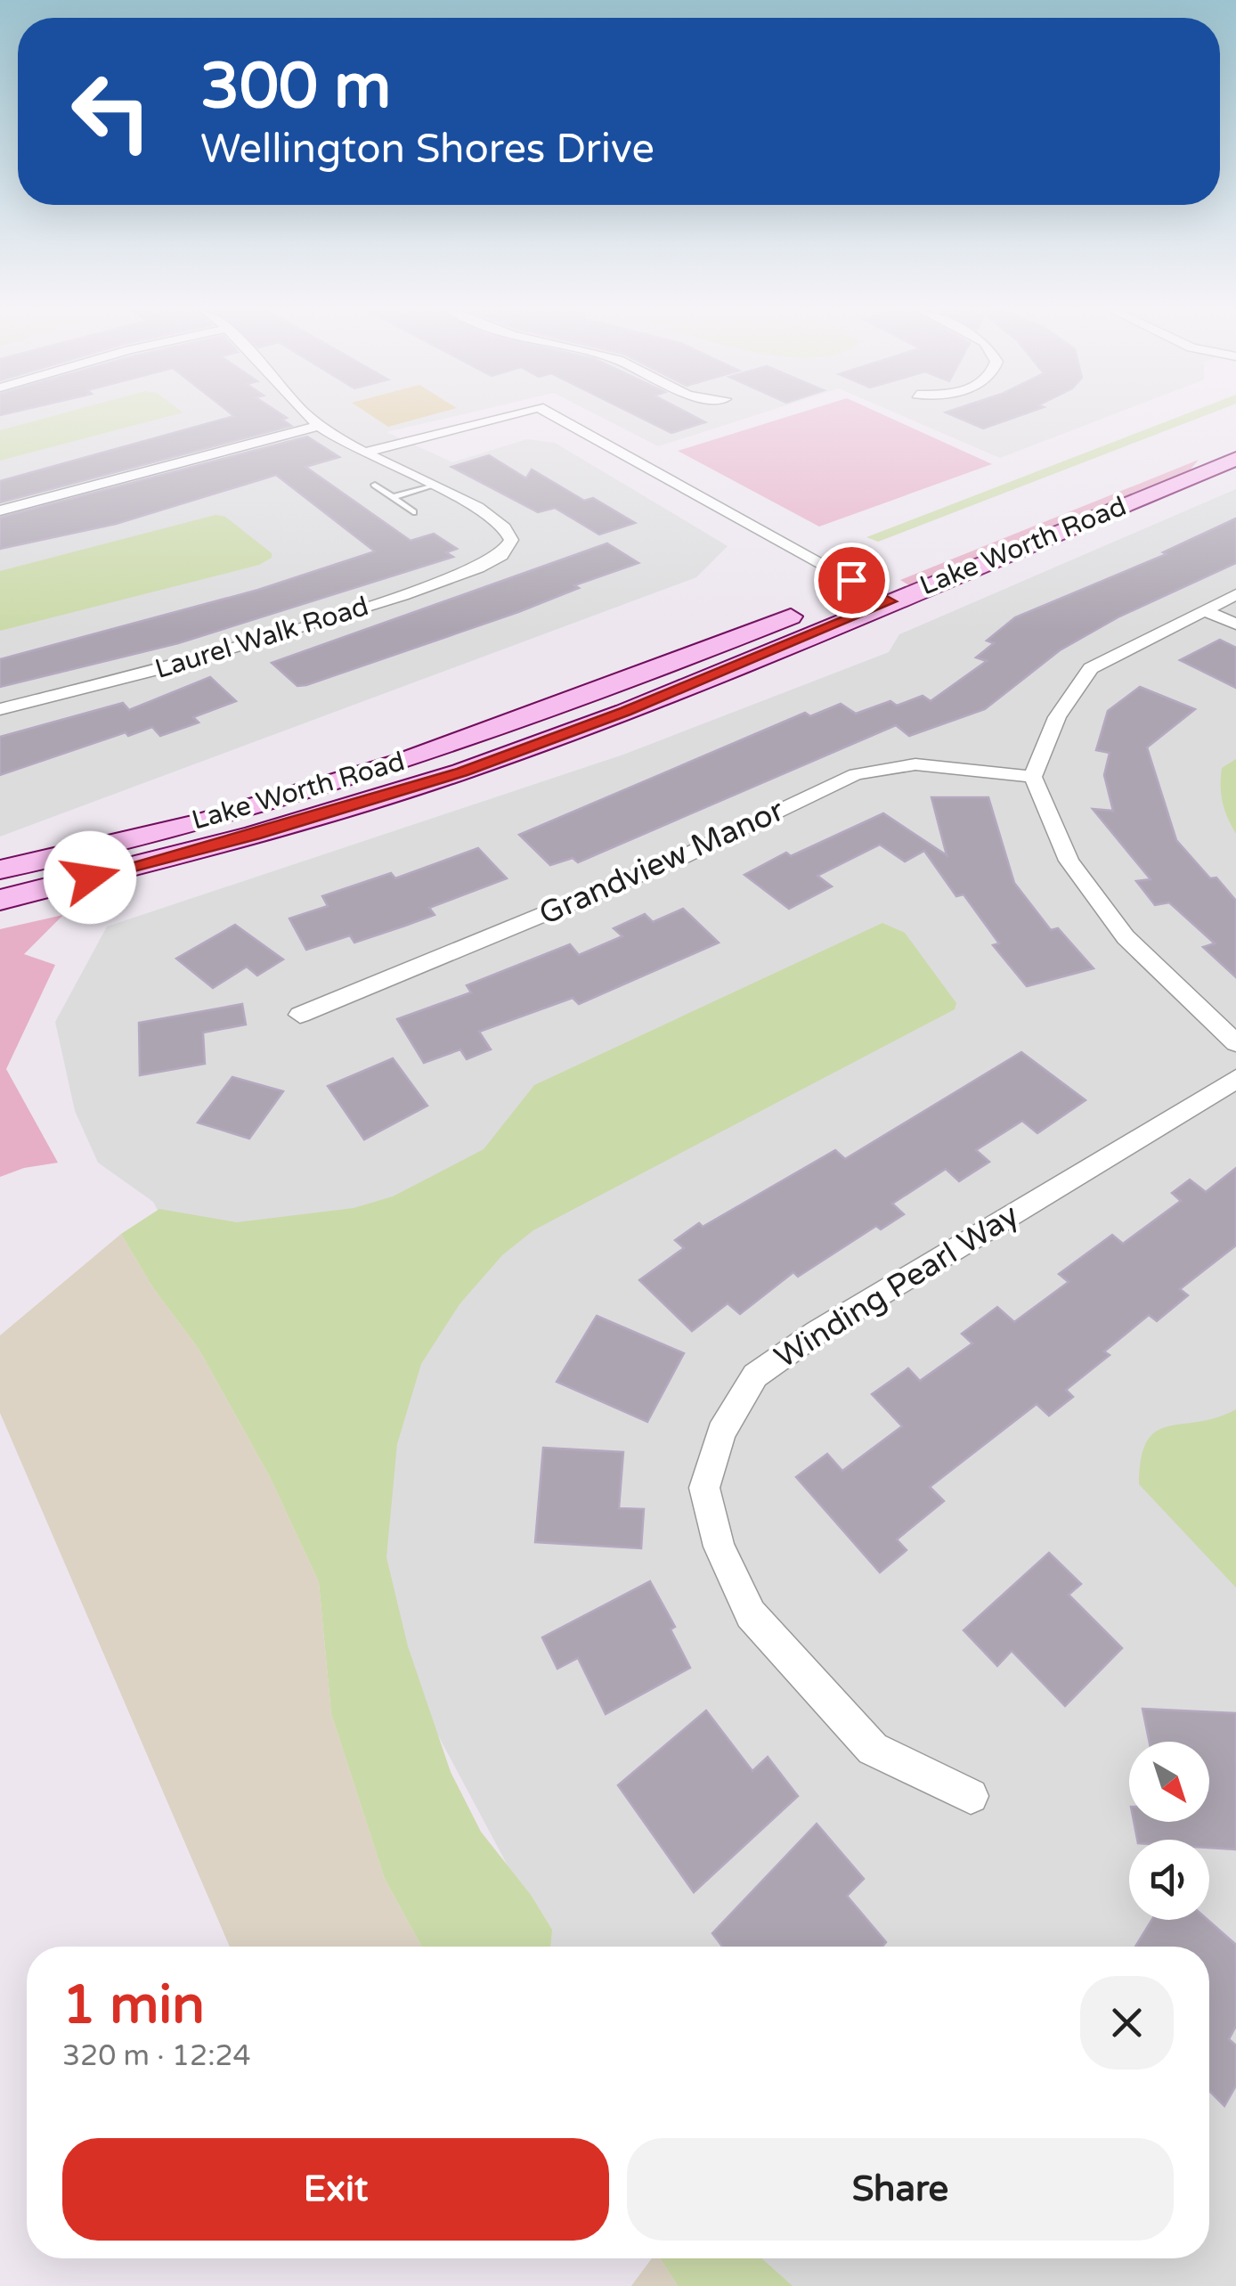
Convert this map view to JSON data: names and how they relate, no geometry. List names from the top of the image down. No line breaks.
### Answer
{"streets":{"street":["Lake Worth Road","Laurel Walk Road","Grandview Manor","Winding Pearl Way"]},"north":"bottom right","page":{"turn":["300 m","Wellington Shores Drive"],"heading":["1 min","320 m · 12:24"],"buttons":["Exit","Share"]}}
